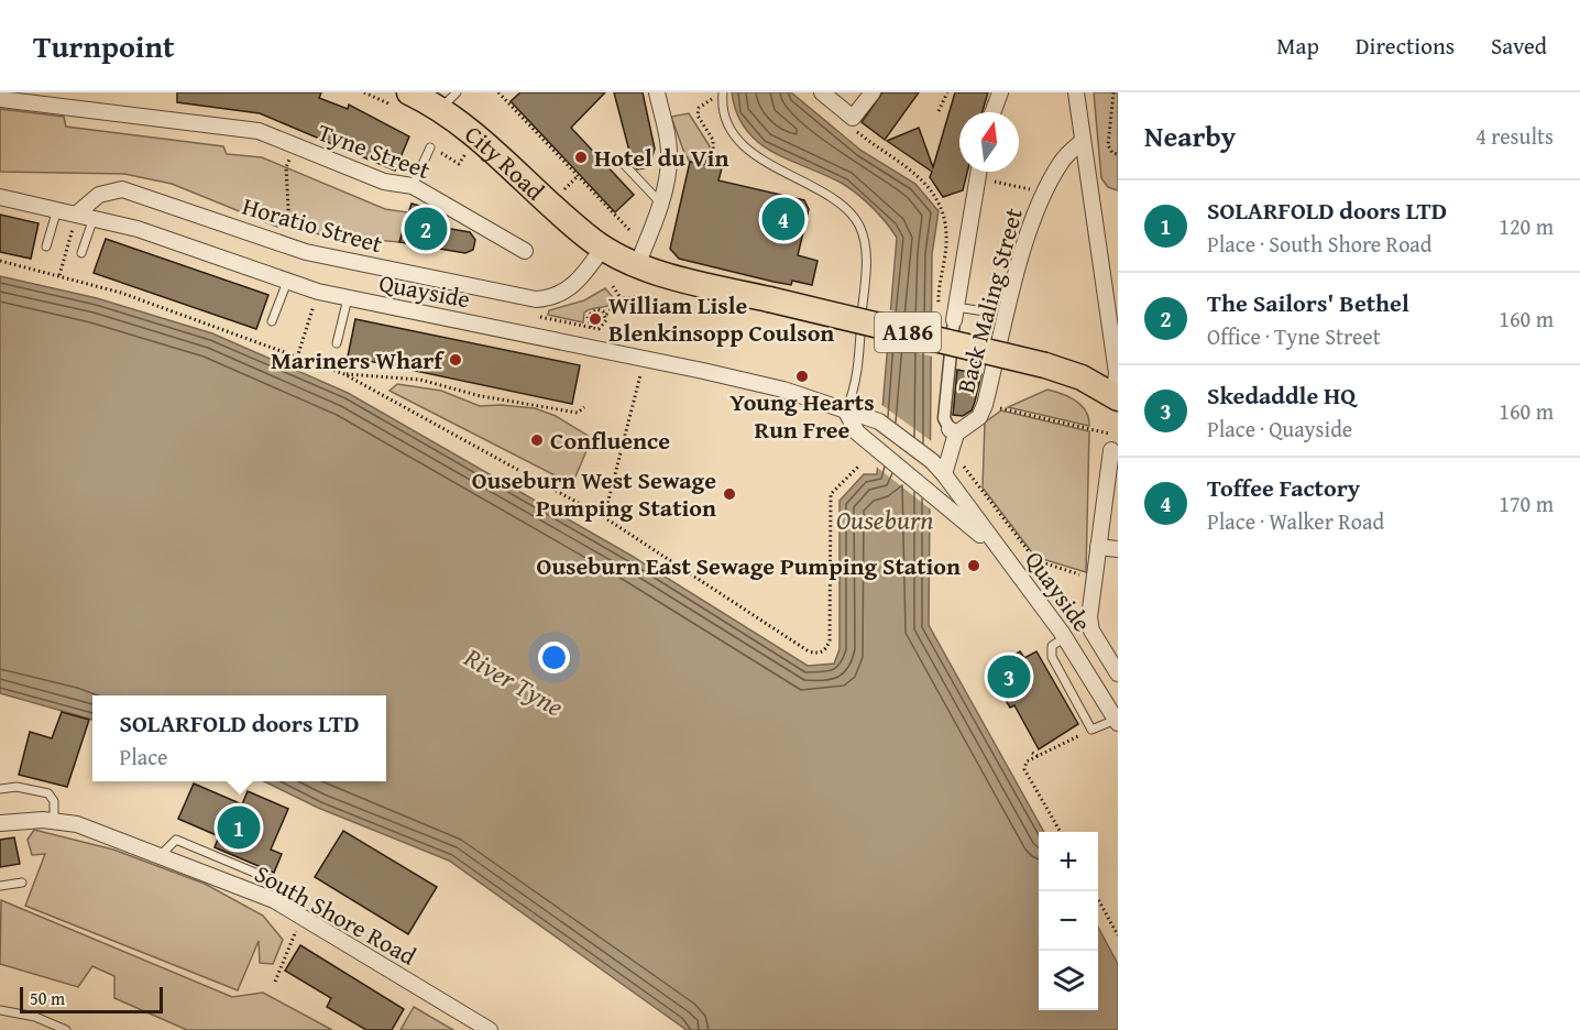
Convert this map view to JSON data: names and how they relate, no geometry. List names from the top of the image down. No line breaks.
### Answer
{"streets":{"main road":["City Road","A186"],"street":["Tyne Street","Horatio Street","Quayside","Back Maling Street","South Shore Road"]},"crossings":[["City Road","Horatio Street"],["City Road","A186"],["Horatio Street","Quayside"],["Horatio Street","A186"]],"water":["Ouseburn","River Tyne"],"places":["Hotel du Vin","William Lisle Blenkinsopp Coulson","Mariners Wharf","Young Hearts Run Free","Confluence","Ouseburn West Sewage Pumping Station","Ouseburn East Sewage Pumping Station"],"scale_bar":"50 m","north":"top","page":{"header":"Turnpoint","nav":["Map","Directions","Saved"],"heading":["Nearby","4 results"],"list":[{"mark":"1","name":"SOLARFOLD doors LTD","note":"Place · South Shore Road","value":"120 m"},{"mark":"2","name":"The Sailors' Bethel","note":"Office · Tyne Street","value":"160 m"},{"mark":"3","name":"Skedaddle HQ","note":"Place · Quayside","value":"160 m"},{"mark":"4","name":"Toffee Factory","note":"Place · Walker Road","value":"170 m"}],"pins":["4","2","3","1"],"popup":["SOLARFOLD doors LTD","Place"],"map_buttons":["+","−"],"scale":"50 m"}}
